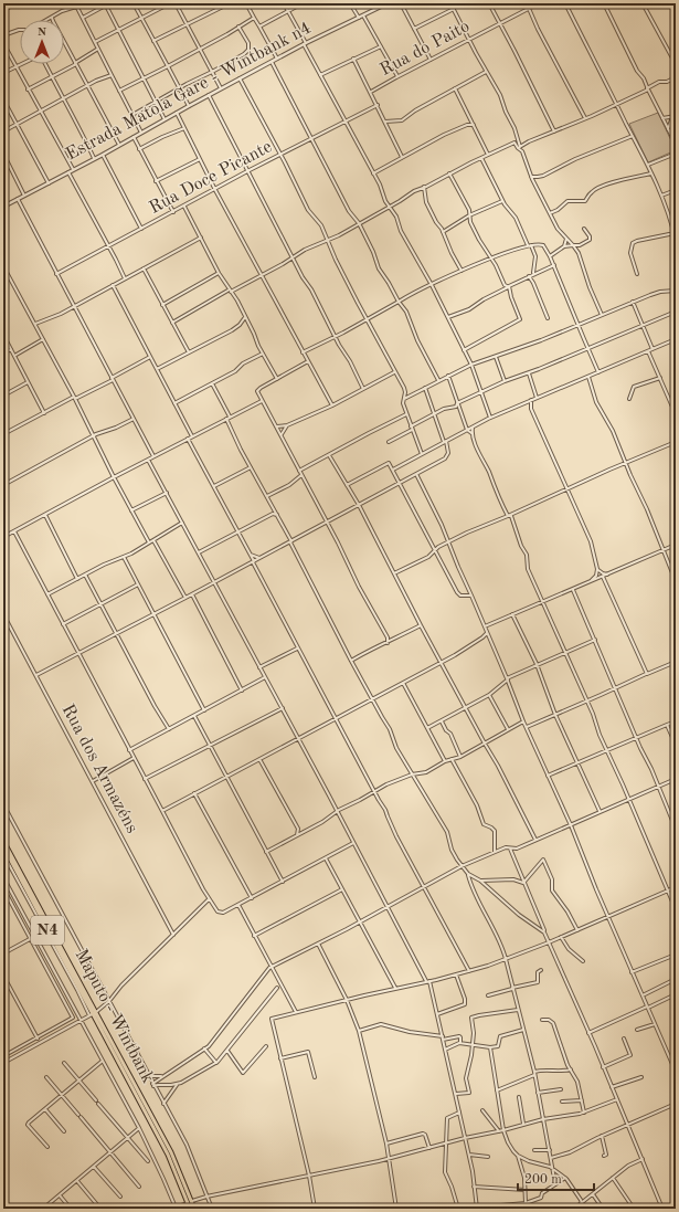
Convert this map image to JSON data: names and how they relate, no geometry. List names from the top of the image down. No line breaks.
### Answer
{"streets":{"highway":["N4","Maputo - Wintbank"],"street":["Rua do Paito","Estrada Matola Gare - Wintbank n4","Rua Doce Picante","Rua dos Armazéns"]},"scale_bar":"200 m","north":"top"}
